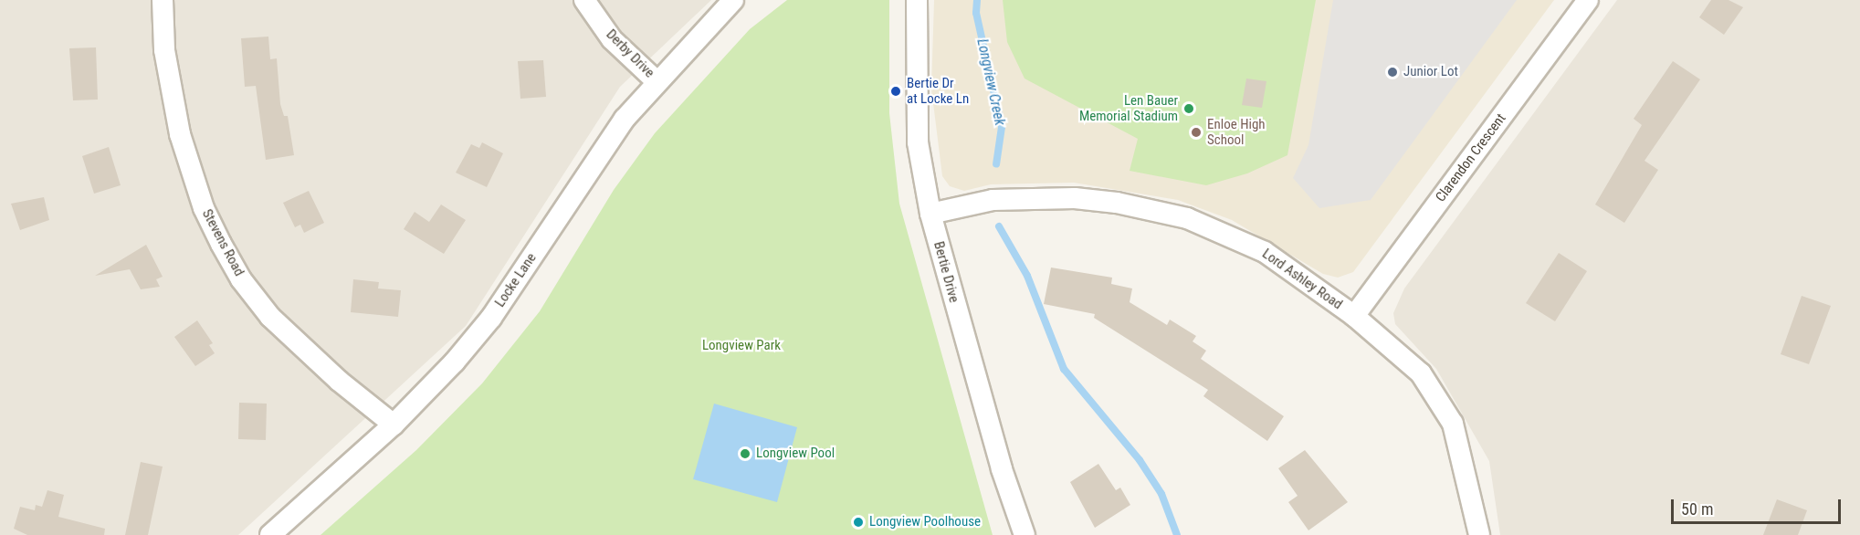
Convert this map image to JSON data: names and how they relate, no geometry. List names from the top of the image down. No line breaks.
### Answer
{"streets":{"street":["Derby Drive","Clarendon Crescent","Stevens Road","Bertie Drive","Lord Ashley Road","Locke Lane"]},"crossings":[["Derby Drive","Locke Lane"],["Clarendon Crescent","Lord Ashley Road"],["Stevens Road","Locke Lane"],["Bertie Drive","Lord Ashley Road"]],"water":["Longview Creek"],"parks":["Longview Park"],"places":["Junior Lot","Bertie Dr at Locke Ln","Len Bauer Memorial Stadium","Enloe High School","Longview Pool","Longview Poolhouse"],"scale_bar":"50 m"}
